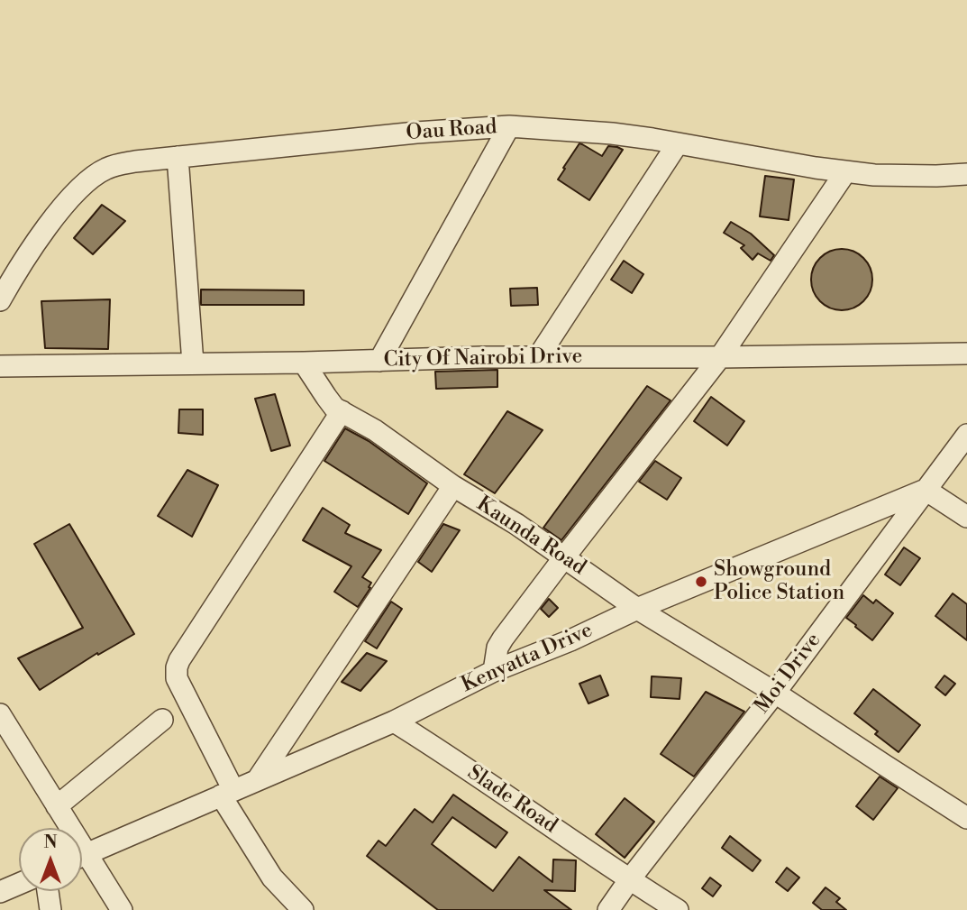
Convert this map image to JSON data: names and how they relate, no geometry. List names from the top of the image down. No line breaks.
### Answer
{"streets":{"street":["Oau Road","City Of Nairobi Drive","Kaunda Road","Kenyatta Drive","Moi Drive","Slade Road"]},"crossings":[["City Of Nairobi Drive","Kaunda Road"],["Kaunda Road","Kenyatta Drive"],["Kaunda Road","Moi Drive"],["Kenyatta Drive","Moi Drive"],["Kenyatta Drive","Slade Road"],["Moi Drive","Slade Road"]],"places":["Showground Police Station"],"north":"top"}
